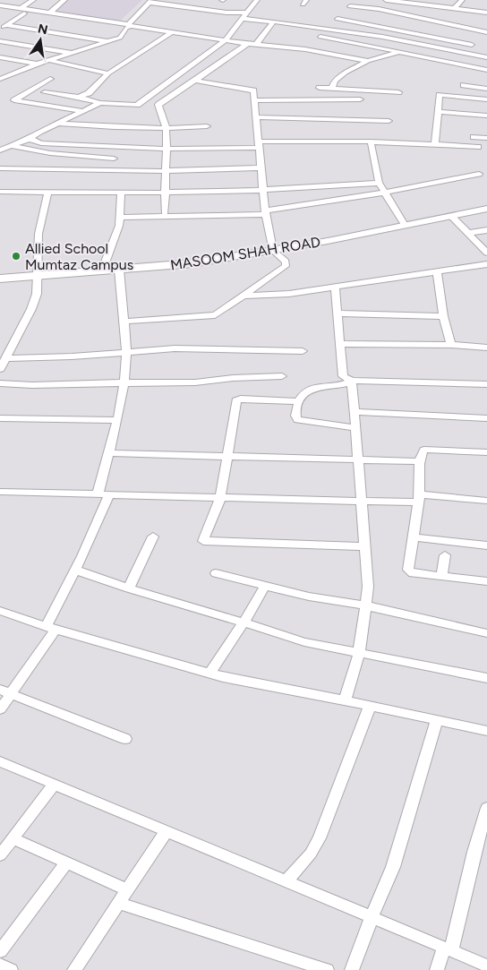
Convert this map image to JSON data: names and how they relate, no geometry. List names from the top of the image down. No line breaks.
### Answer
{"streets":{"main road":["MASOOM SHAH ROAD"]},"places":["Allied School Mumtaz Campus"],"north":"top"}
